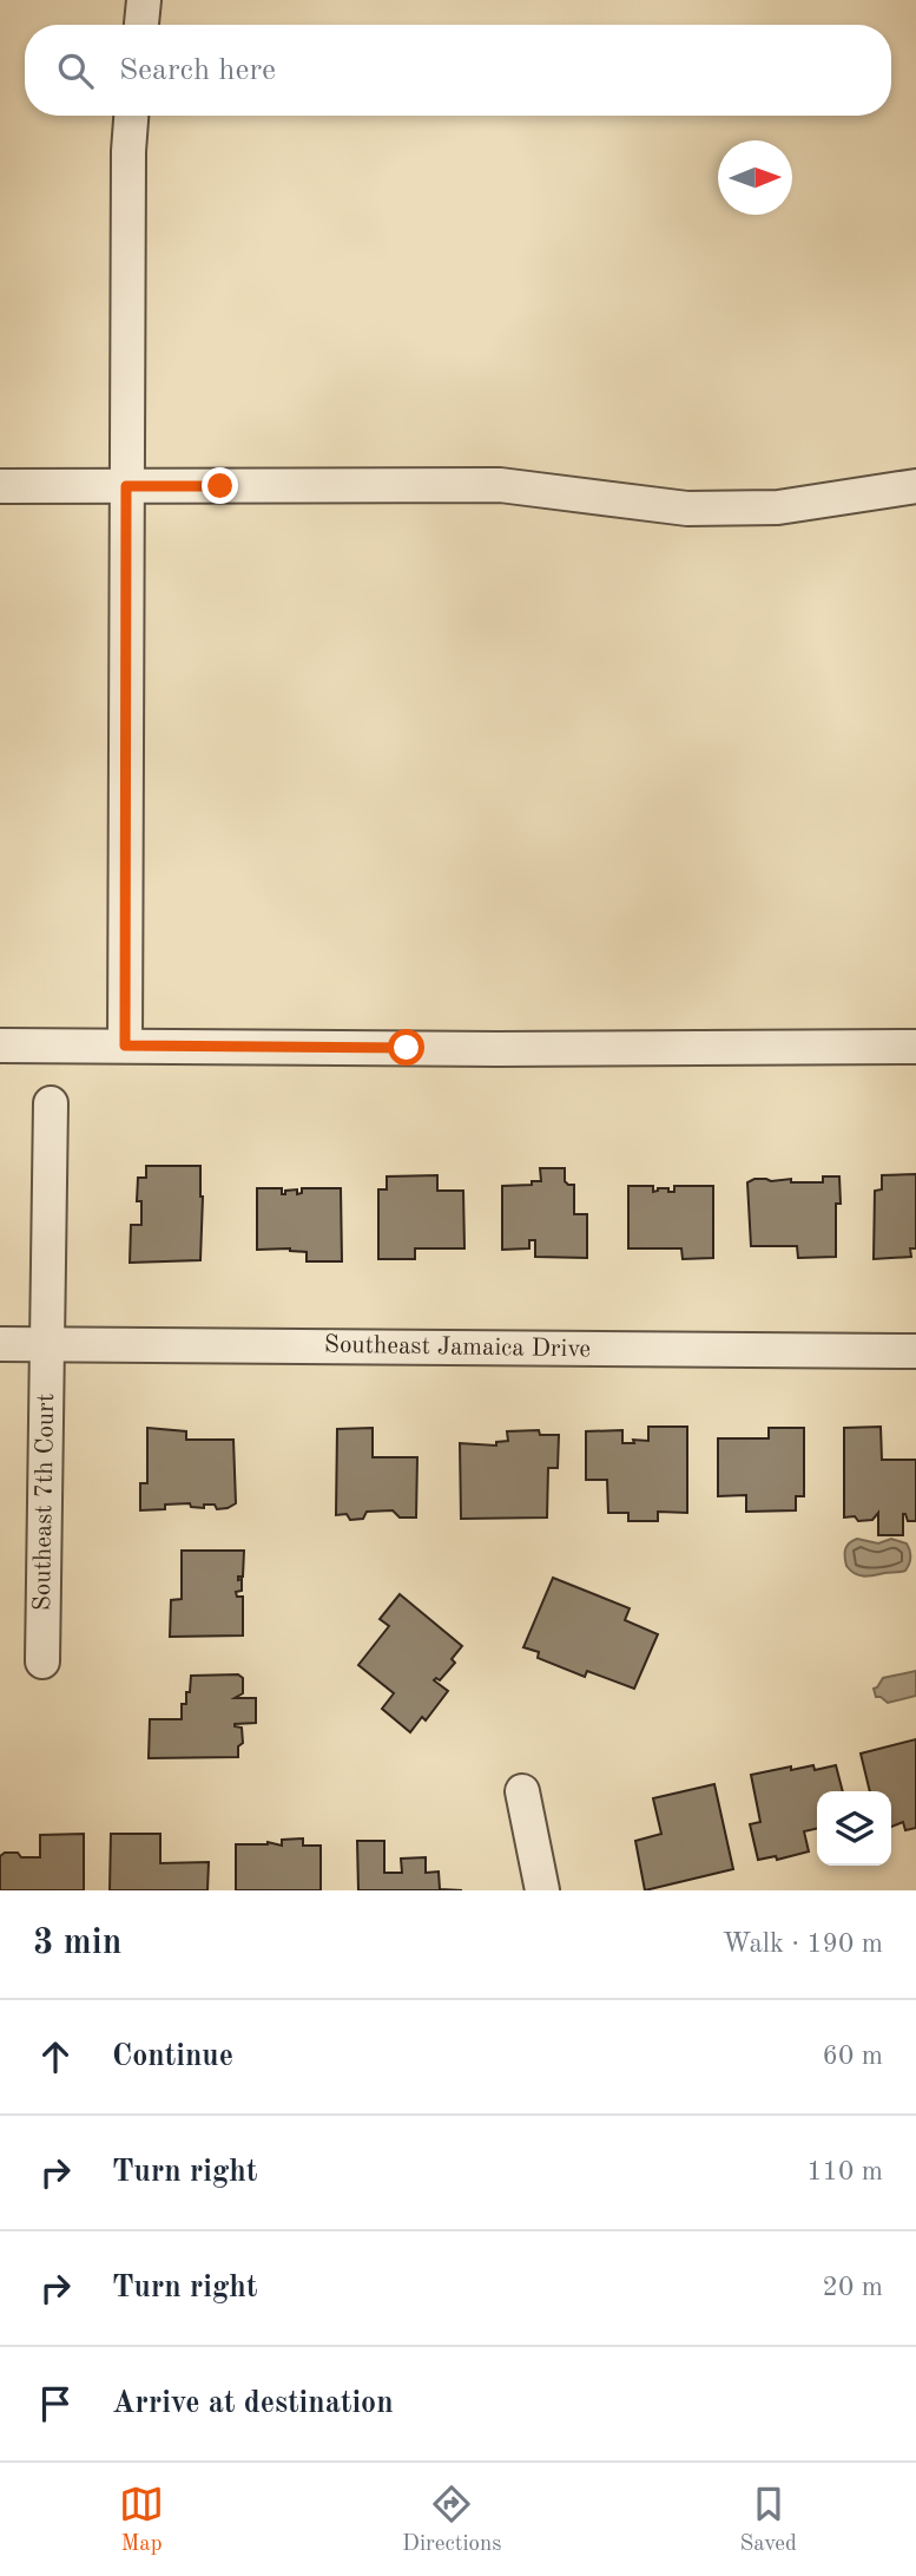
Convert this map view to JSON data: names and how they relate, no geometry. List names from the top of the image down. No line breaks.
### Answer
{"streets":{"street":["Southeast Jamaica Drive","Southeast 7th Court"]},"crossings":[["Southeast Jamaica Drive","Southeast 7th Court"]],"north":"right","page":{"search":"Search here","heading":["3 min","Walk · 190 m"],"list":[["Continue","60 m"],["Turn right","110 m"],["Turn right","20 m"],"Arrive at destination"],"nav":["Map","Directions","Saved"]}}
